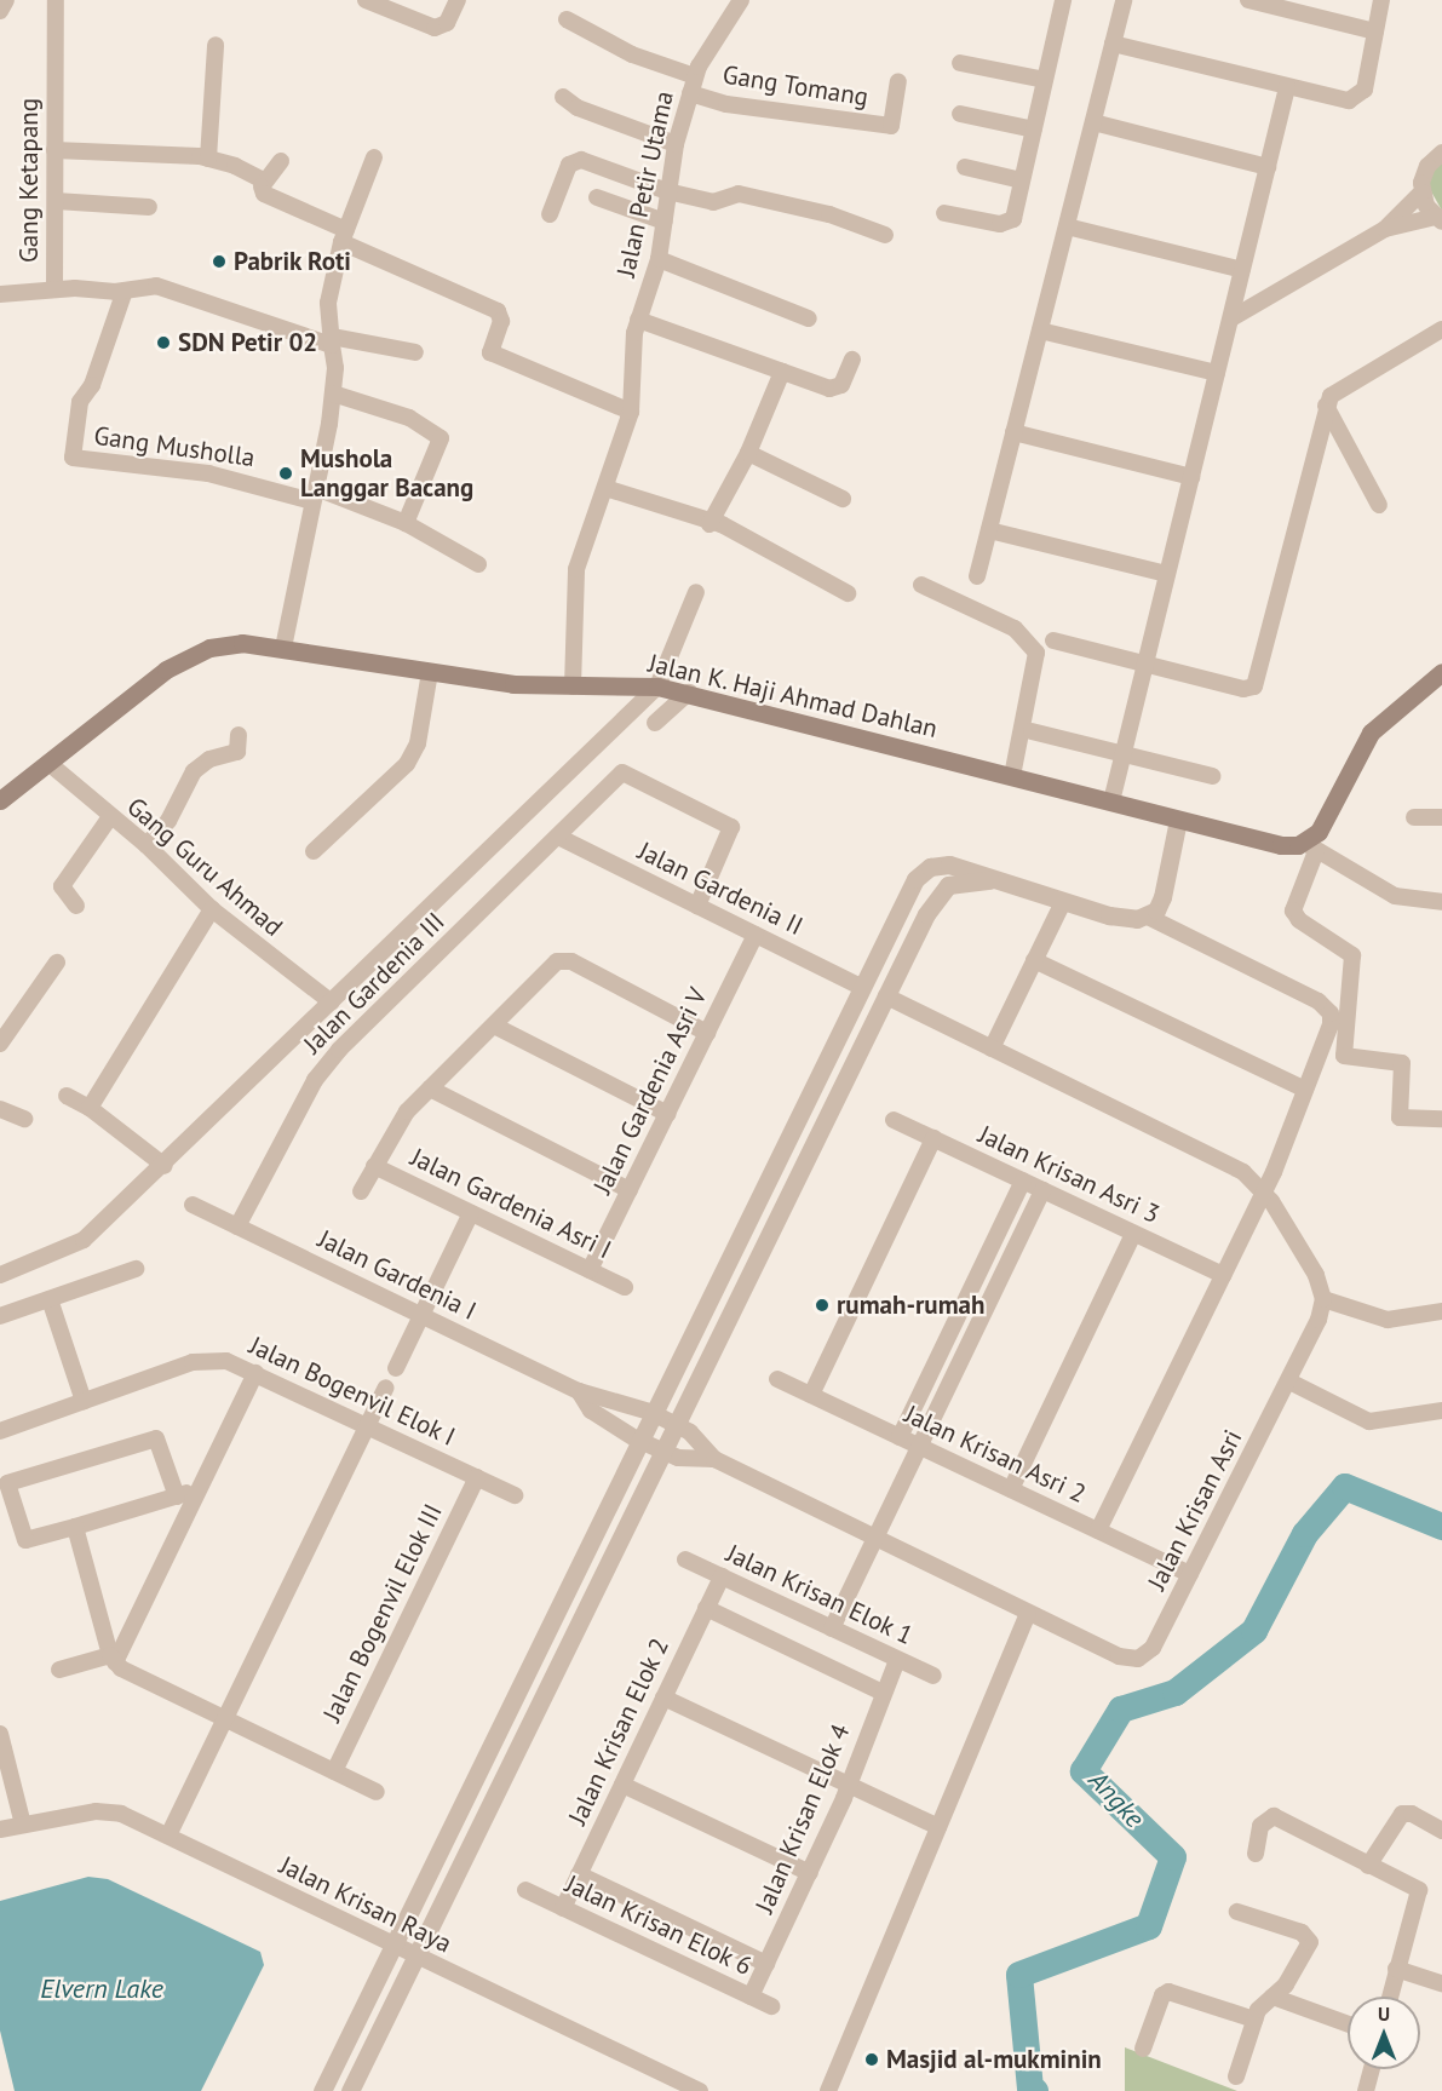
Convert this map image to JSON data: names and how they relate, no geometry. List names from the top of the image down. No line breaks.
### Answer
{"streets":{"main road":["Jalan K. Haji Ahmad Dahlan"],"street":["Gang Tomang","Gang Ketapang","Jalan Petir Utama","Gang Musholla","Gang Guru Ahmad","Jalan Gardenia II","Jalan Gardenia III","Jalan Gardenia Asri V","Jalan Krisan Asri 3","Jalan Gardenia Asri I","Jalan Gardenia I","Jalan Bogenvil Elok I","Jalan Krisan Asri 2","Jalan Krisan Asri","Jalan Krisan Elok 1","Jalan Bogenvil Elok III","Jalan Krisan Elok 2","Jalan Krisan Elok 4","Jalan Krisan Raya","Jalan Krisan Elok 6"]},"crossings":[["Gang Tomang","Jalan Petir Utama"],["Gang Ketapang","Gang Musholla"],["Jalan Petir Utama","Jalan K. Haji Ahmad Dahlan"],["Jalan K. Haji Ahmad Dahlan","Gang Guru Ahmad"],["Jalan Gardenia II","Jalan Gardenia III"],["Jalan Gardenia II","Jalan Gardenia Asri V"],["Jalan Gardenia III","Jalan Gardenia I"],["Jalan Gardenia Asri V","Jalan Gardenia Asri I"],["Jalan Bogenvil Elok I","Jalan Bogenvil Elok III"],["Jalan Krisan Asri 2","Jalan Krisan Asri"],["Jalan Krisan Elok 1","Jalan Krisan Elok 2"],["Jalan Krisan Elok 1","Jalan Krisan Elok 4"],["Jalan Krisan Elok 2","Jalan Krisan Elok 6"],["Jalan Krisan Elok 4","Jalan Krisan Elok 6"]],"water":["Angke","Elvern Lake"],"places":["Pabrik Roti","SDN Petir 02","Mushola Langgar Bacang","rumah-rumah","Masjid al-mukminin"],"north":"top"}
